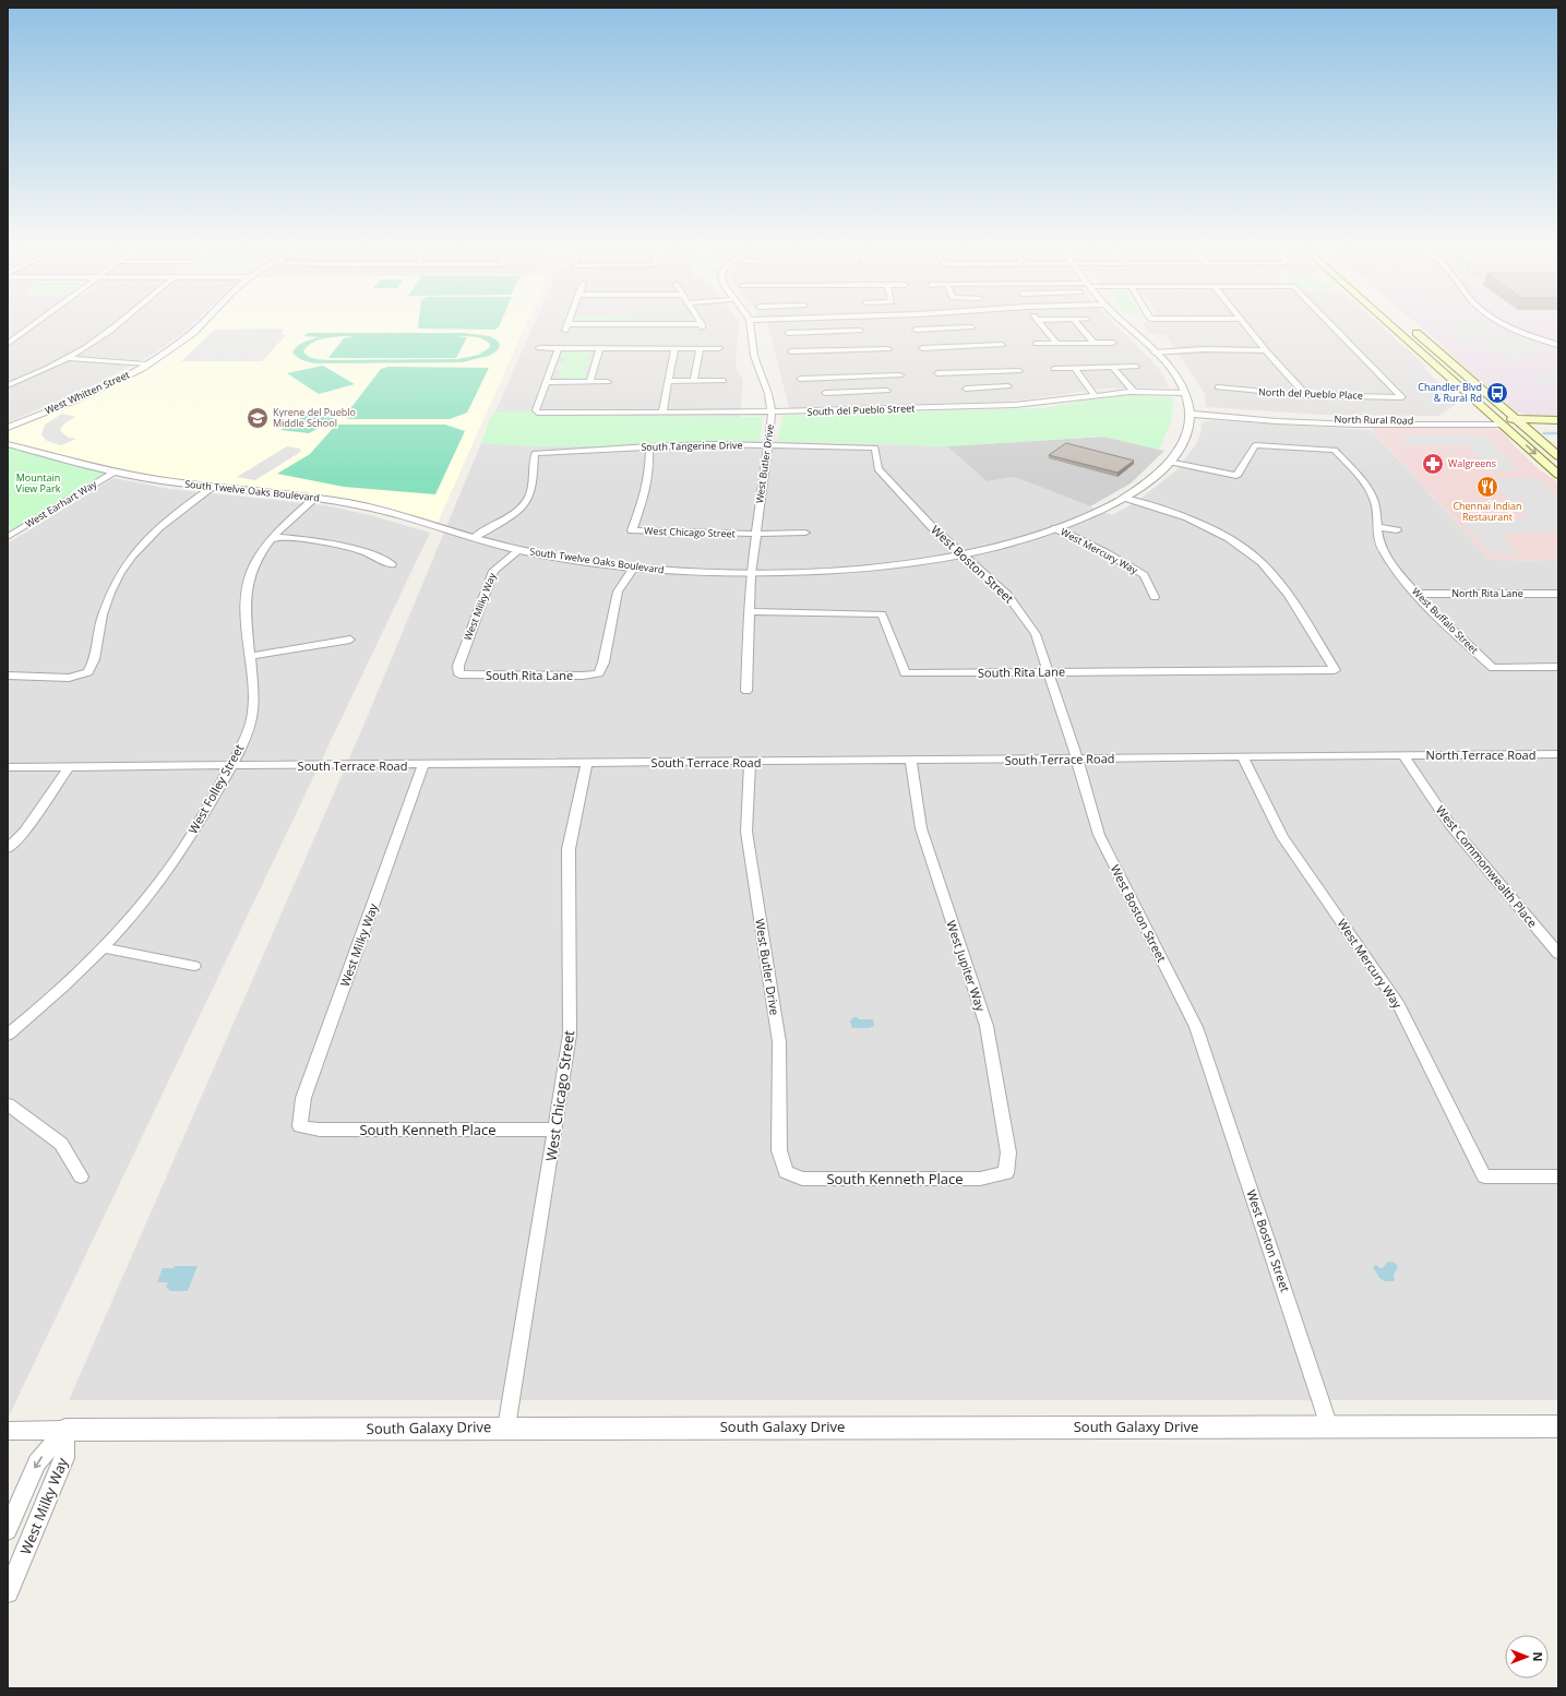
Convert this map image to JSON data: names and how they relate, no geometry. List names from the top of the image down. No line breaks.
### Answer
{"streets":{"main road":["North Rural Road"],"street":["West Whitten Street","North del Pueblo Place","South del Pueblo Street","South Tangerine Drive","West Butler Drive","South Twelve Oaks Boulevard","West Earhart Way","West Chicago Street","West Mercury Way","West Boston Street","North Rita Lane","West Milky Way","West Buffalo Street","South Rita Lane","North Terrace Road","South Terrace Road","West Folley Street","West Commonwealth Place","West Jupiter Way","South Kenneth Place","South Galaxy Drive"]},"crossings":[["South del Pueblo Street","West Butler Drive"],["North Rural Road","South Twelve Oaks Boulevard"],["South Tangerine Drive","West Butler Drive"],["South Tangerine Drive","South Twelve Oaks Boulevard"],["South Tangerine Drive","West Chicago Street"],["South Tangerine Drive","West Boston Street"],["West Butler Drive","South Twelve Oaks Boulevard"],["West Butler Drive","West Chicago Street"],["West Butler Drive","South Rita Lane"],["West Butler Drive","South Terrace Road"],["West Butler Drive","South Kenneth Place"],["South Twelve Oaks Boulevard","West Earhart Way"],["South Twelve Oaks Boulevard","West Mercury Way"],["South Twelve Oaks Boulevard","West Boston Street"],["South Twelve Oaks Boulevard","West Milky Way"],["South Twelve Oaks Boulevard","West Buffalo Street"],["South Twelve Oaks Boulevard","South Rita Lane"],["South Twelve Oaks Boulevard","West Folley Street"],["West Chicago Street","South Terrace Road"],["West Chicago Street","South Kenneth Place"],["West Chicago Street","South Galaxy Drive"],["West Mercury Way","South Terrace Road"],["West Boston Street","South Rita Lane"],["West Boston Street","South Terrace Road"],["West Boston Street","South Galaxy Drive"],["North Rita Lane","West Buffalo Street"],["West Milky Way","South Rita Lane"],["West Milky Way","South Terrace Road"],["West Milky Way","South Kenneth Place"],["West Milky Way","South Galaxy Drive"],["North Terrace Road","South Terrace Road"],["North Terrace Road","West Commonwealth Place"],["South Terrace Road","West Folley Street"],["South Terrace Road","West Commonwealth Place"],["South Terrace Road","West Jupiter Way"],["West Jupiter Way","South Kenneth Place"]],"parks":["Mountain View Park"],"places":{"bus stop":["Chandler Blvd & Rural Rd"],"school or university":["Kyrene del Pueblo Middle School"],"pharmacy":["Walgreens"],"restaurant":["Chennai Indian Restaurant"]},"north":"right"}
